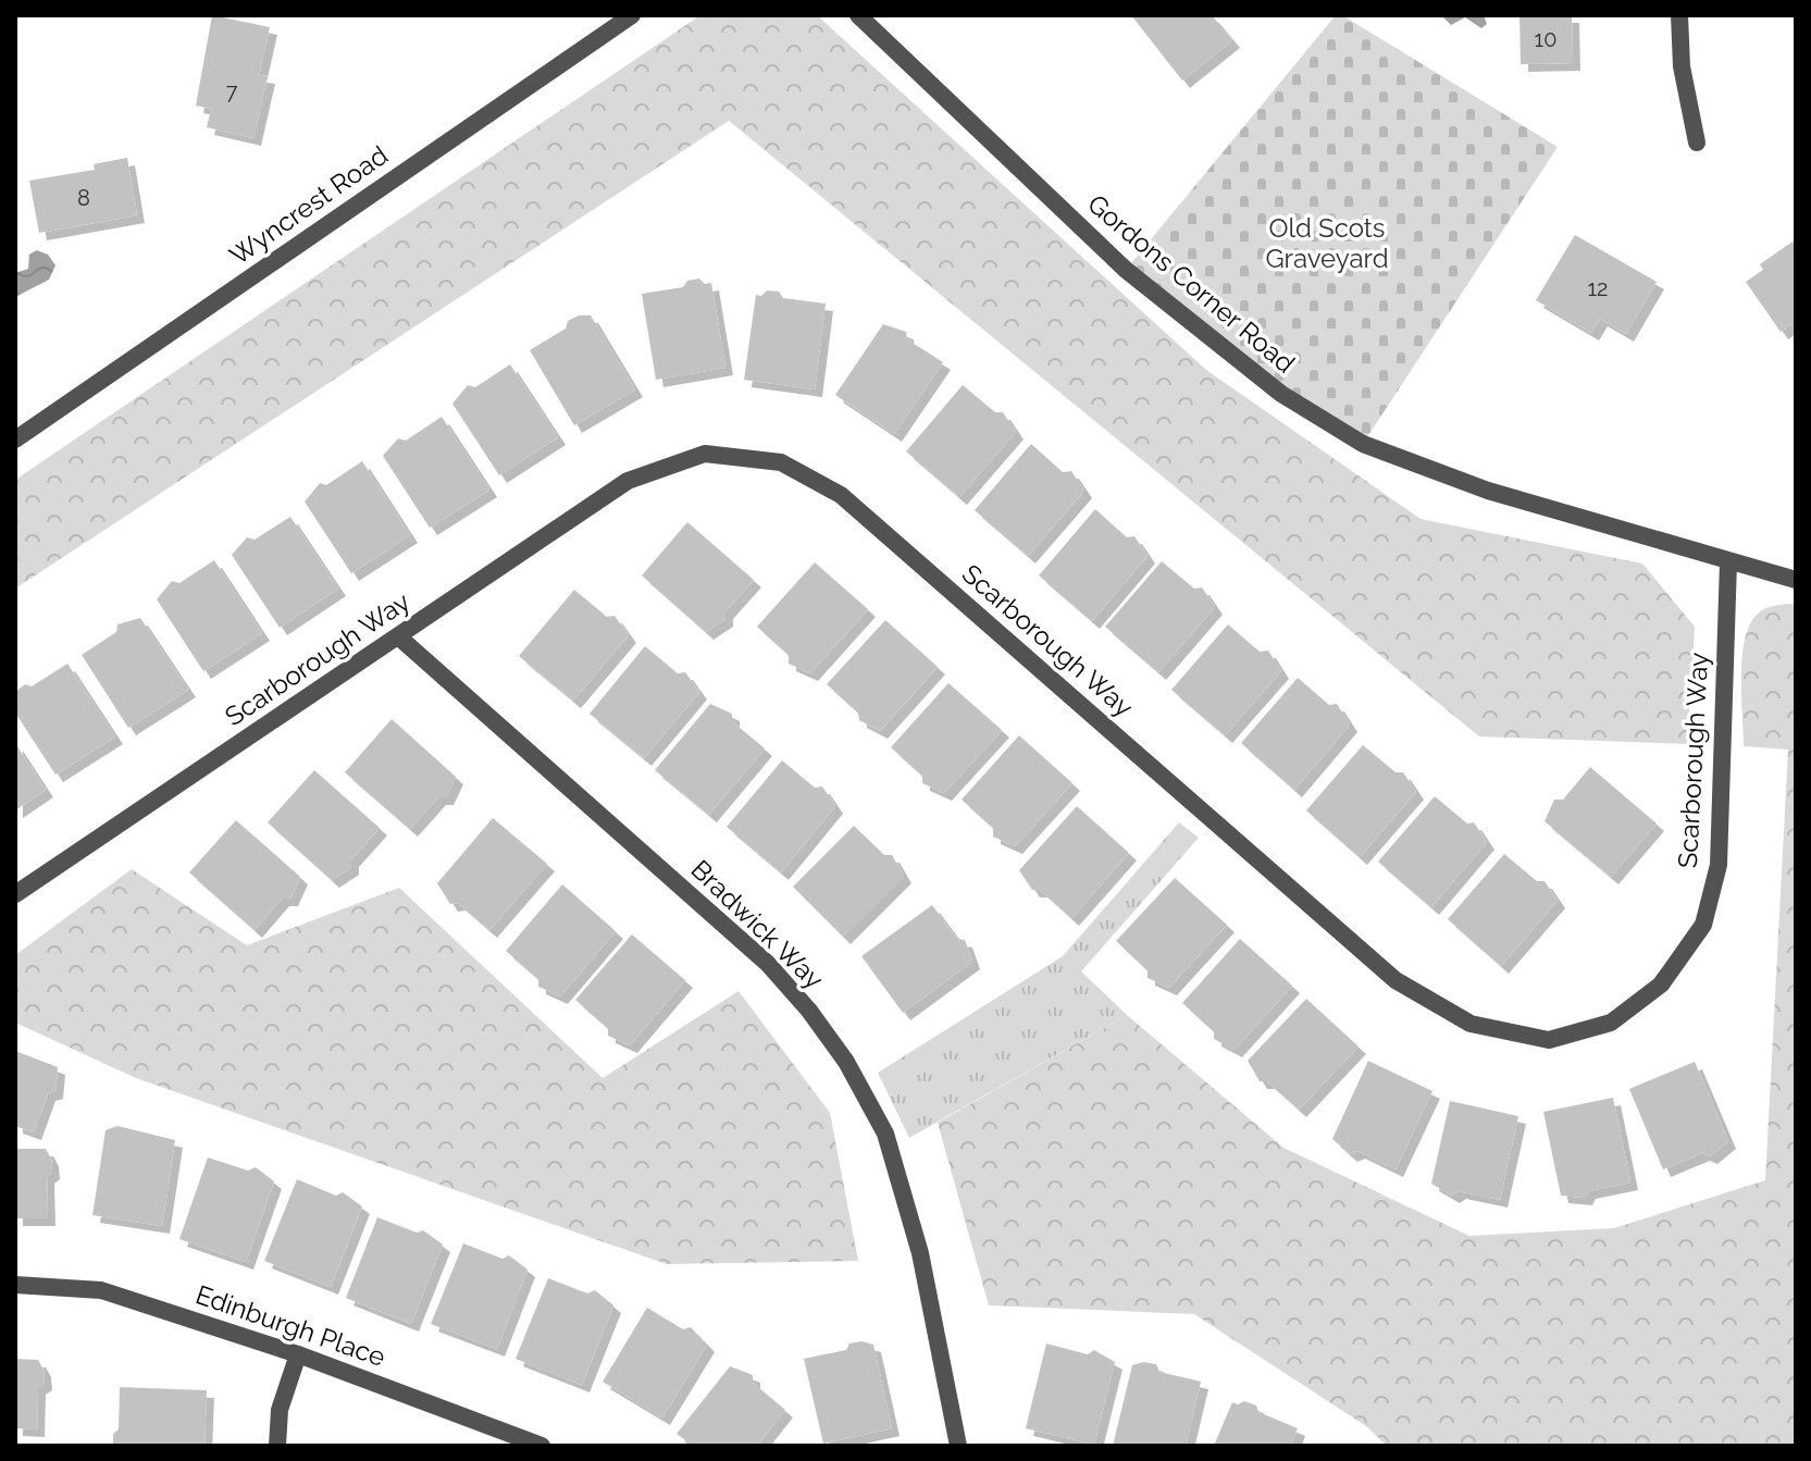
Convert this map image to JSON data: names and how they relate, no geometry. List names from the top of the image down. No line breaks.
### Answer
{"streets":{"street":["Wyncrest Road","Gordons Corner Road","Scarborough Way","Bradwick Way","Edinburgh Place"]},"crossings":[["Gordons Corner Road","Scarborough Way"],["Scarborough Way","Bradwick Way"]],"parks":["Old Scots Graveyard"],"house_numbers":["10","7","8","12"]}
